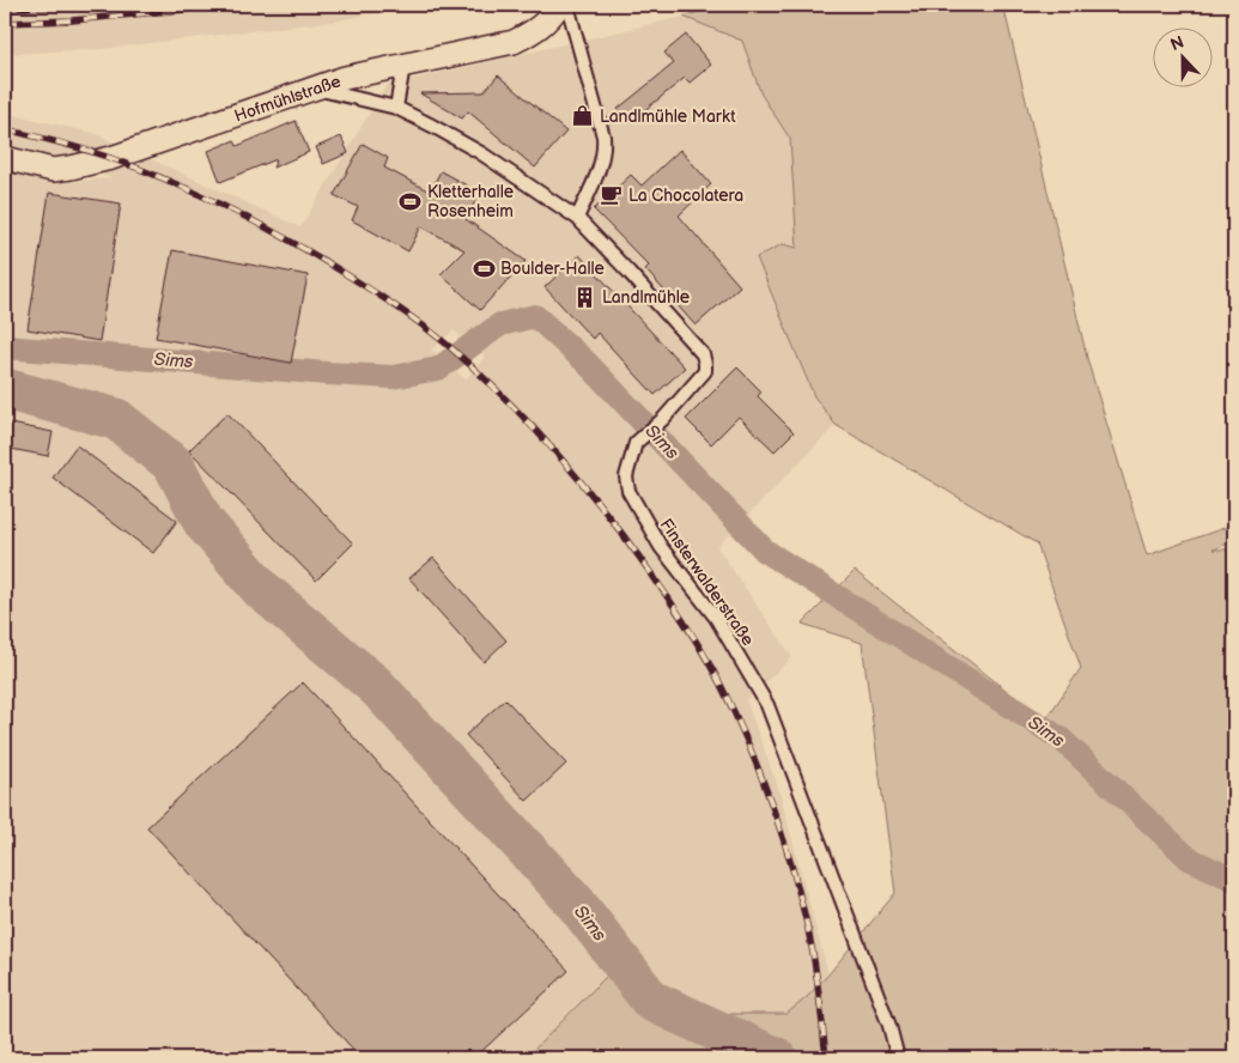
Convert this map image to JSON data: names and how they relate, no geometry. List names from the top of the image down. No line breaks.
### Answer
{"streets":{"street":["Hofmühlstraße"],"lane":["Finsterwalderstraße"]},"crossings":[["Hofmühlstraße","Finsterwalderstraße"]],"water":["Sims"],"places":{"shop":["Landlmühle Markt"],"cafe":["La Chocolatera"],"sports":["Kletterhalle Rosenheim","Boulder-Halle"],"building":["Landlmühle"]},"north":"top"}
